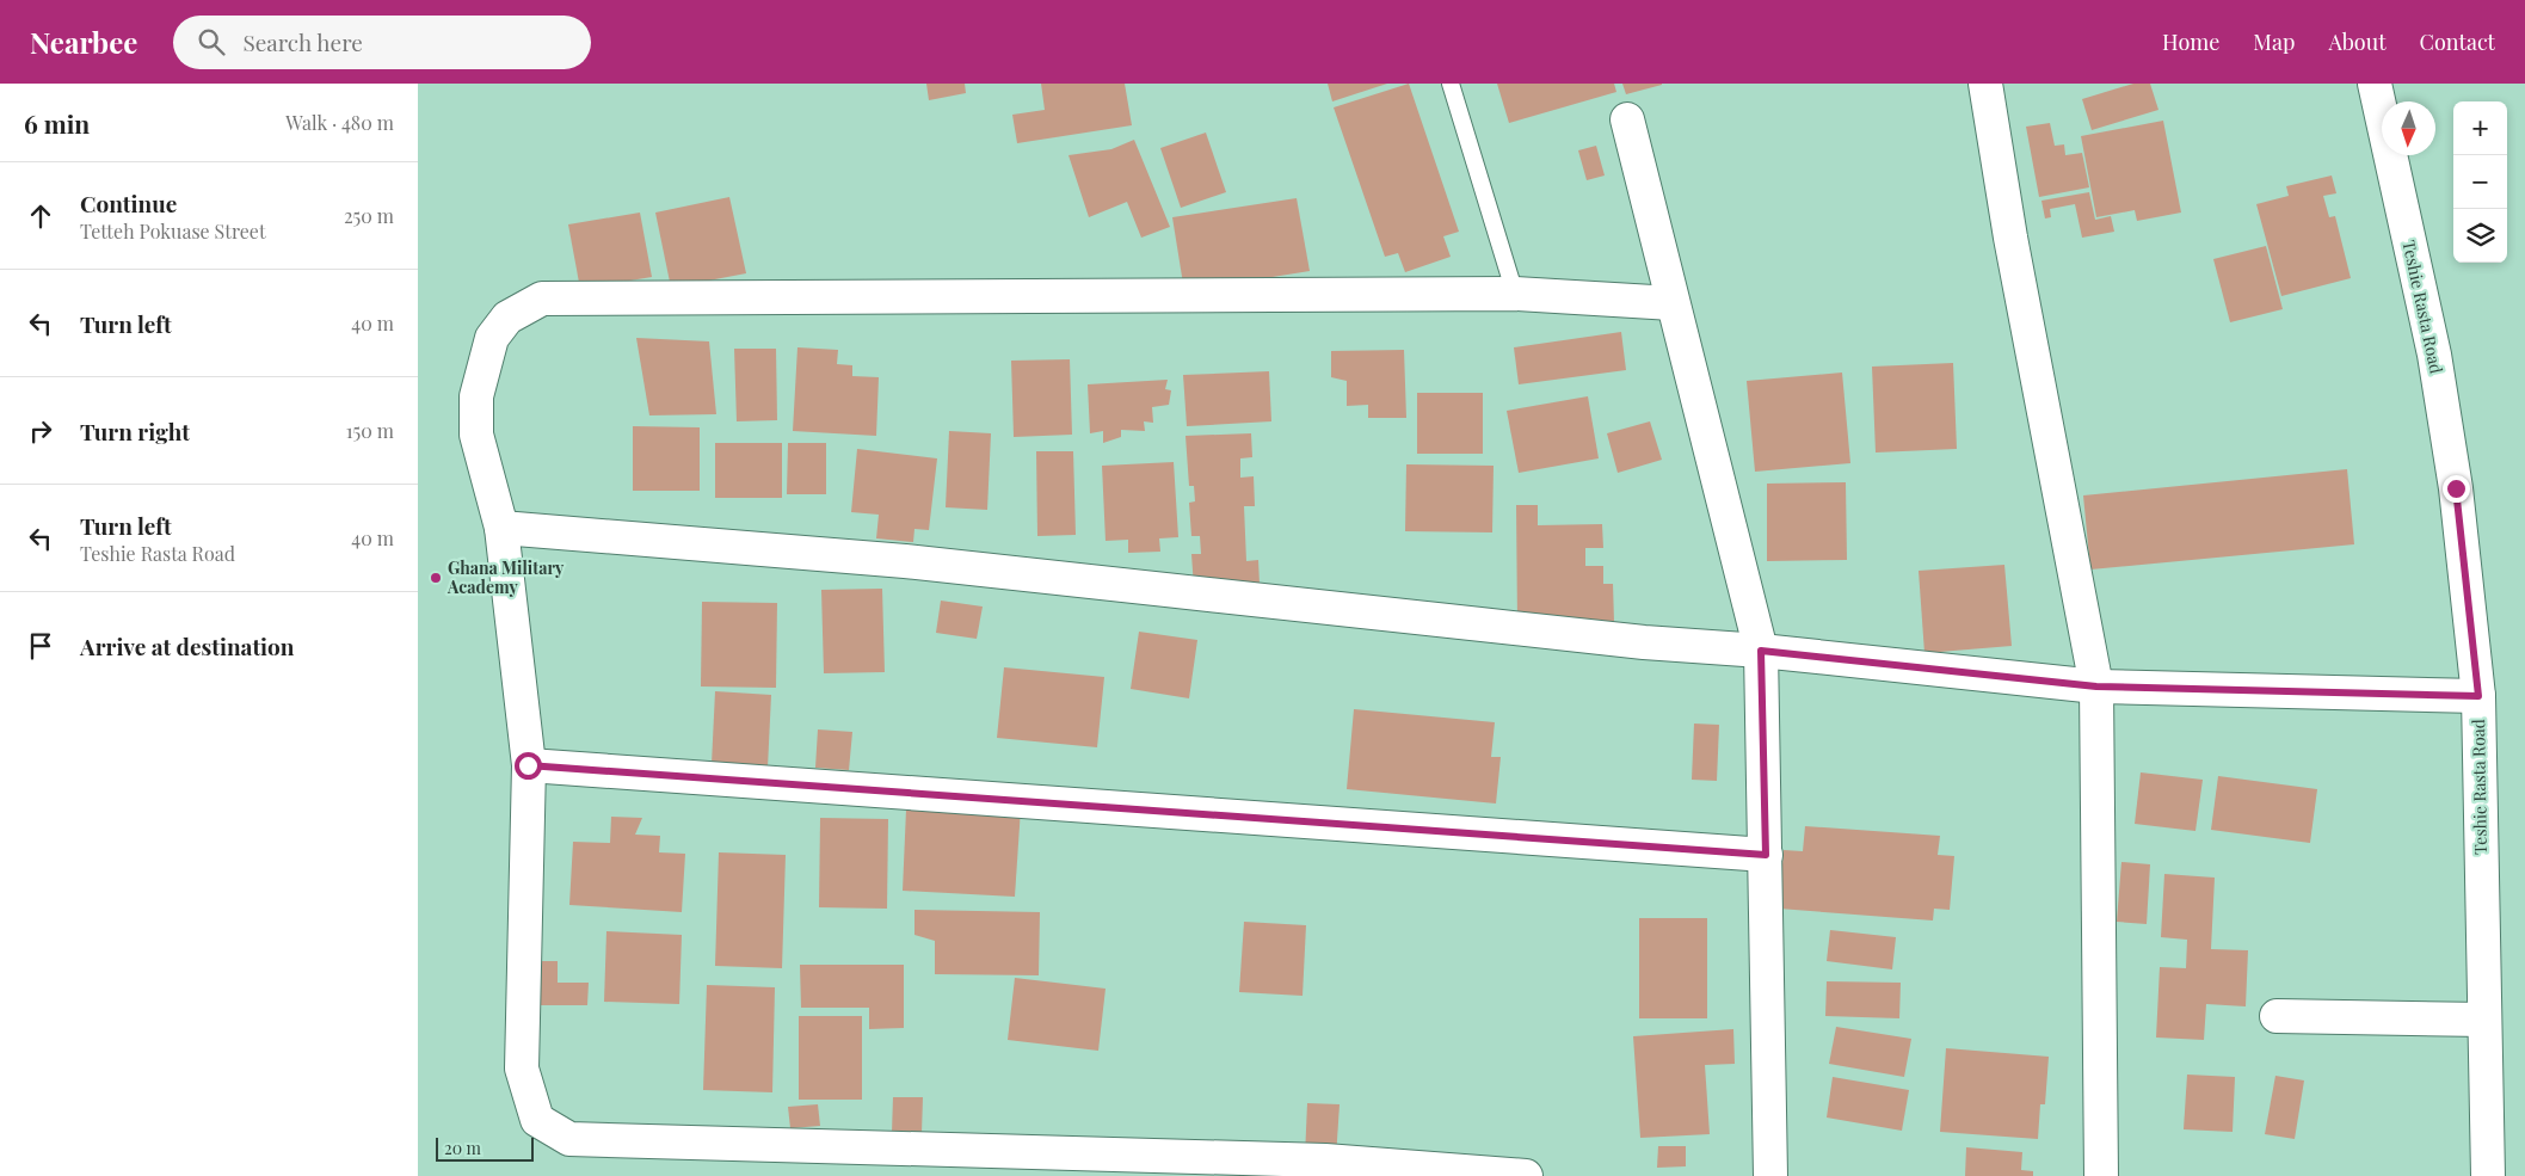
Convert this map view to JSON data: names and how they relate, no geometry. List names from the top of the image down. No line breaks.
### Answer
{"streets":{"street":["Teshie Rasta Road"]},"places":["Ghana Military Academy"],"scale_bar":"20 m","north":"bottom","page":{"header":"Nearbee","search":"Search here","nav":["Home","Map","About","Contact"],"heading":["6 min","Walk · 480 m"],"map_buttons":["+","−"],"list":[["Continue","Tetteh Pokuase Street","250 m"],["Turn left","40 m"],["Turn right","150 m"],["Turn left","Teshie Rasta Road","40 m"],"Arrive at destination"],"scale":"20 m"}}
